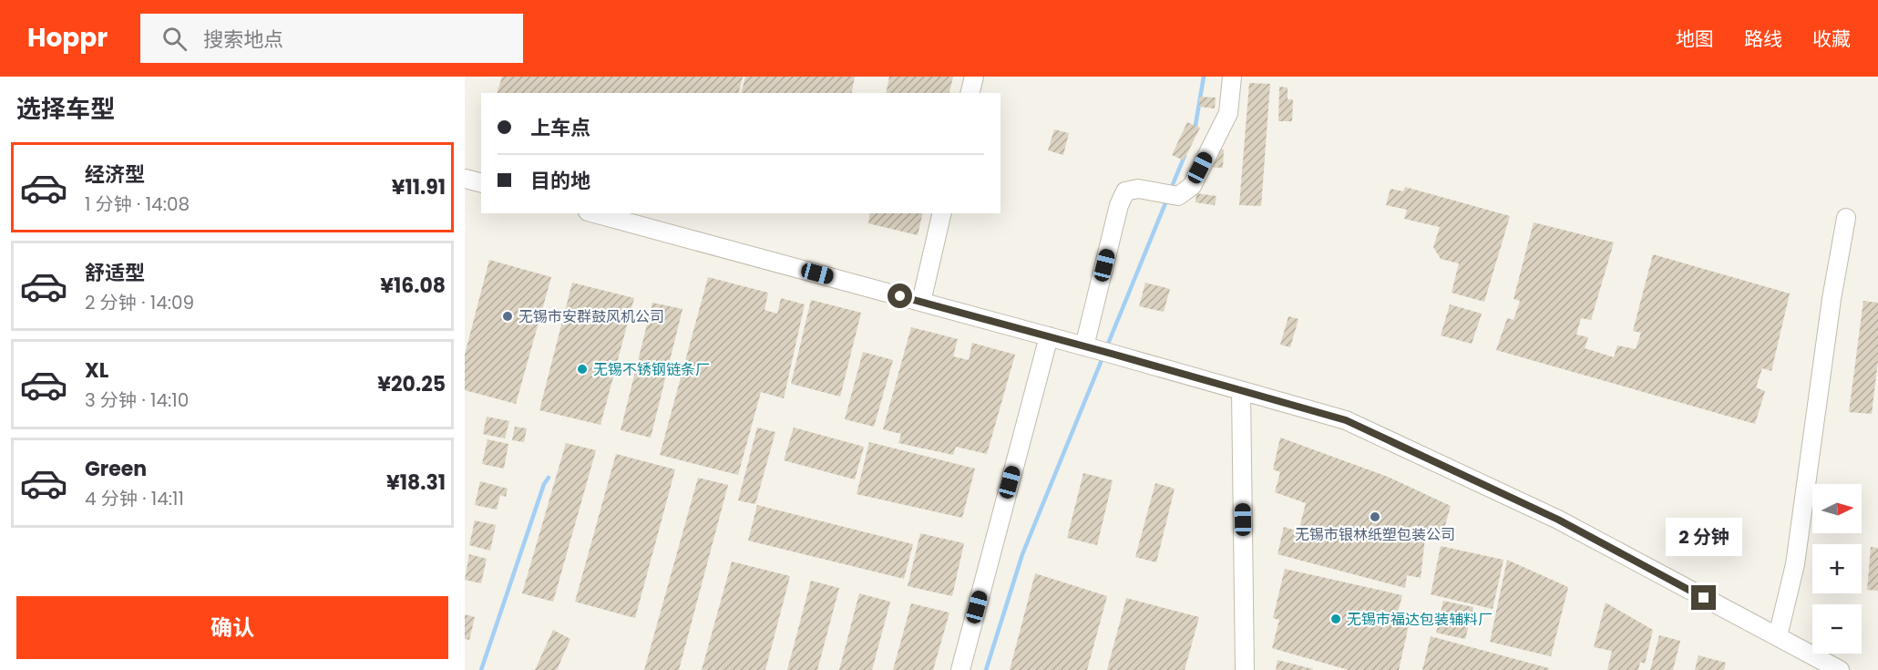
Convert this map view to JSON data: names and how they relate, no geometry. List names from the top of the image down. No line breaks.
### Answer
{"places":["无锡市安群鼓风机公司","无锡不锈钢链条厂","无锡市银林纸塑包装公司","无锡市福达包装辅料厂"],"north":"right","page":{"header":"Hoppr","search":"搜索地点","nav":["地图","路线","收藏"],"heading":"选择车型","banner":["上车点","目的地"],"list":[{"name":"经济型","note":"1 分钟 · 14:08","value":"¥11.91"},{"name":"舒适型","note":"2 分钟 · 14:09","value":"¥16.08"},{"name":"XL","note":"3 分钟 · 14:10","value":"¥20.25"},{"name":"Green","note":"4 分钟 · 14:11","value":"¥18.31"}],"map_buttons":["+","−"],"bubble":"2 分钟","buttons":"确认"}}
